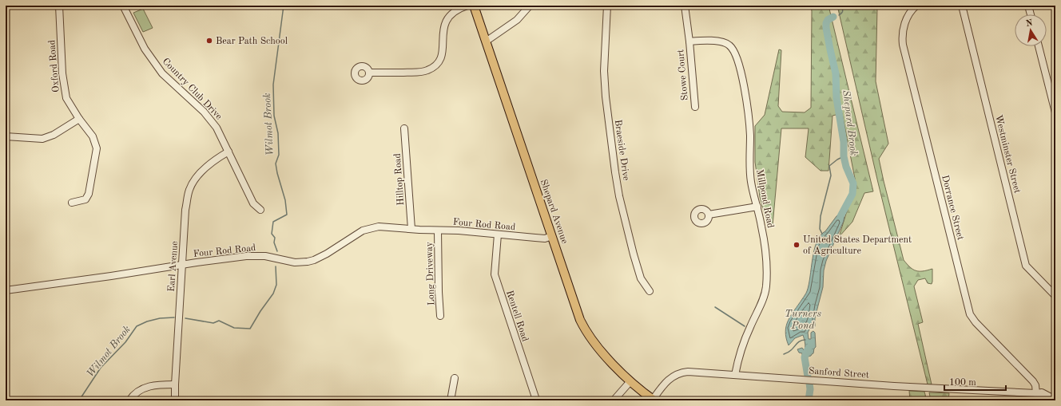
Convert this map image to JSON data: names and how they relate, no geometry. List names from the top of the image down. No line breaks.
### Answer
{"streets":{"main road":["Shepard Avenue"],"street":["Oxford Road","Stowe Court","Country Club Drive","Braeside Drive","Westminster Street","Hilltop Road","Millpond Road","Dorrance Street","Four Rod Road","Earl Avenue","Long Driveway","Rentell Road","Sanford Street"]},"crossings":[["Stowe Court","Millpond Road"],["Country Club Drive","Earl Avenue"],["Hilltop Road","Four Rod Road"],["Millpond Road","Sanford Street"],["Dorrance Street","Sanford Street"],["Shepard Avenue","Four Rod Road"],["Shepard Avenue","Sanford Street"],["Four Rod Road","Earl Avenue"],["Four Rod Road","Long Driveway"],["Four Rod Road","Rentell Road"]],"water":["Shepard Brook","Wilmot Brook","Turners Pond"],"places":["Bear Path School","United States Department of Agriculture"],"scale_bar":"100 m","north":"top"}
